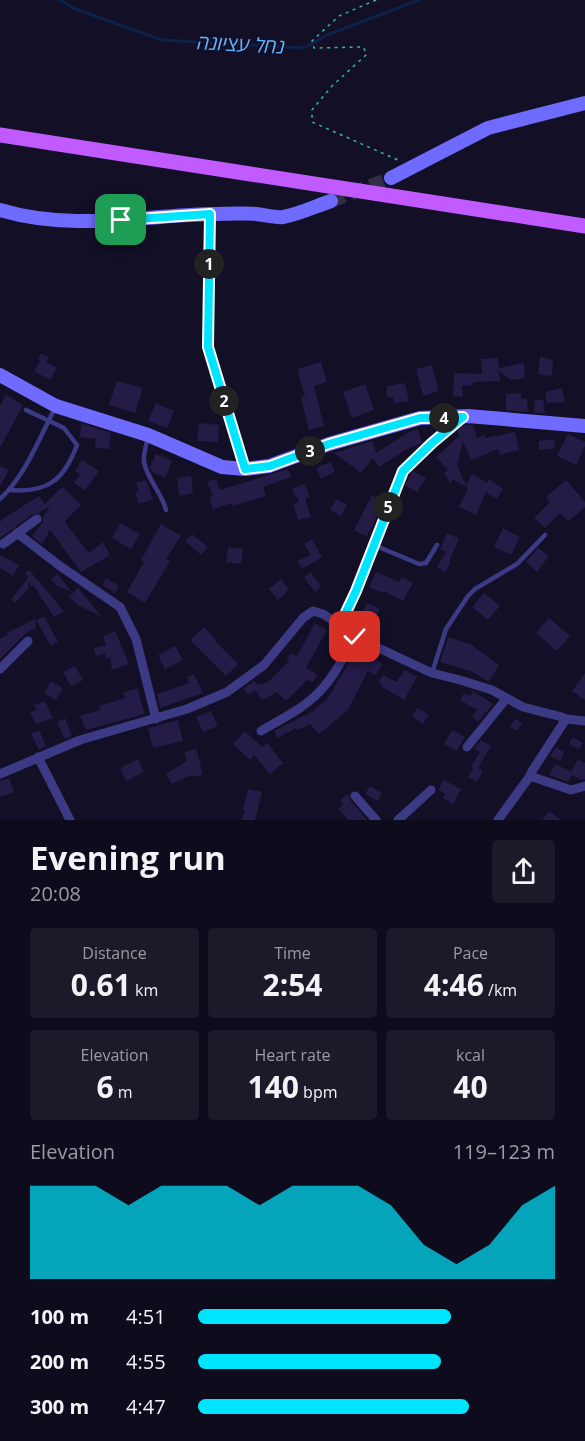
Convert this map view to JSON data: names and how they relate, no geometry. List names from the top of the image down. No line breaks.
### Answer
{"water":["נחל עציונה"],"page":{"pins":["1","2","4","3","5"],"heading":["Evening run","20:08"],"stats":[["Distance","0.61 km"],["Time","2:54"],["Pace","4:46 /km"],["Elevation","6 m"],["Heart rate","140 bpm"],["kcal","40"]],"chart":["Elevation","119–123 m"],"list":[{"name":"100 m","note":"4:51"},{"name":"200 m","note":"4:55"},{"name":"300 m","note":"4:47"}]}}
